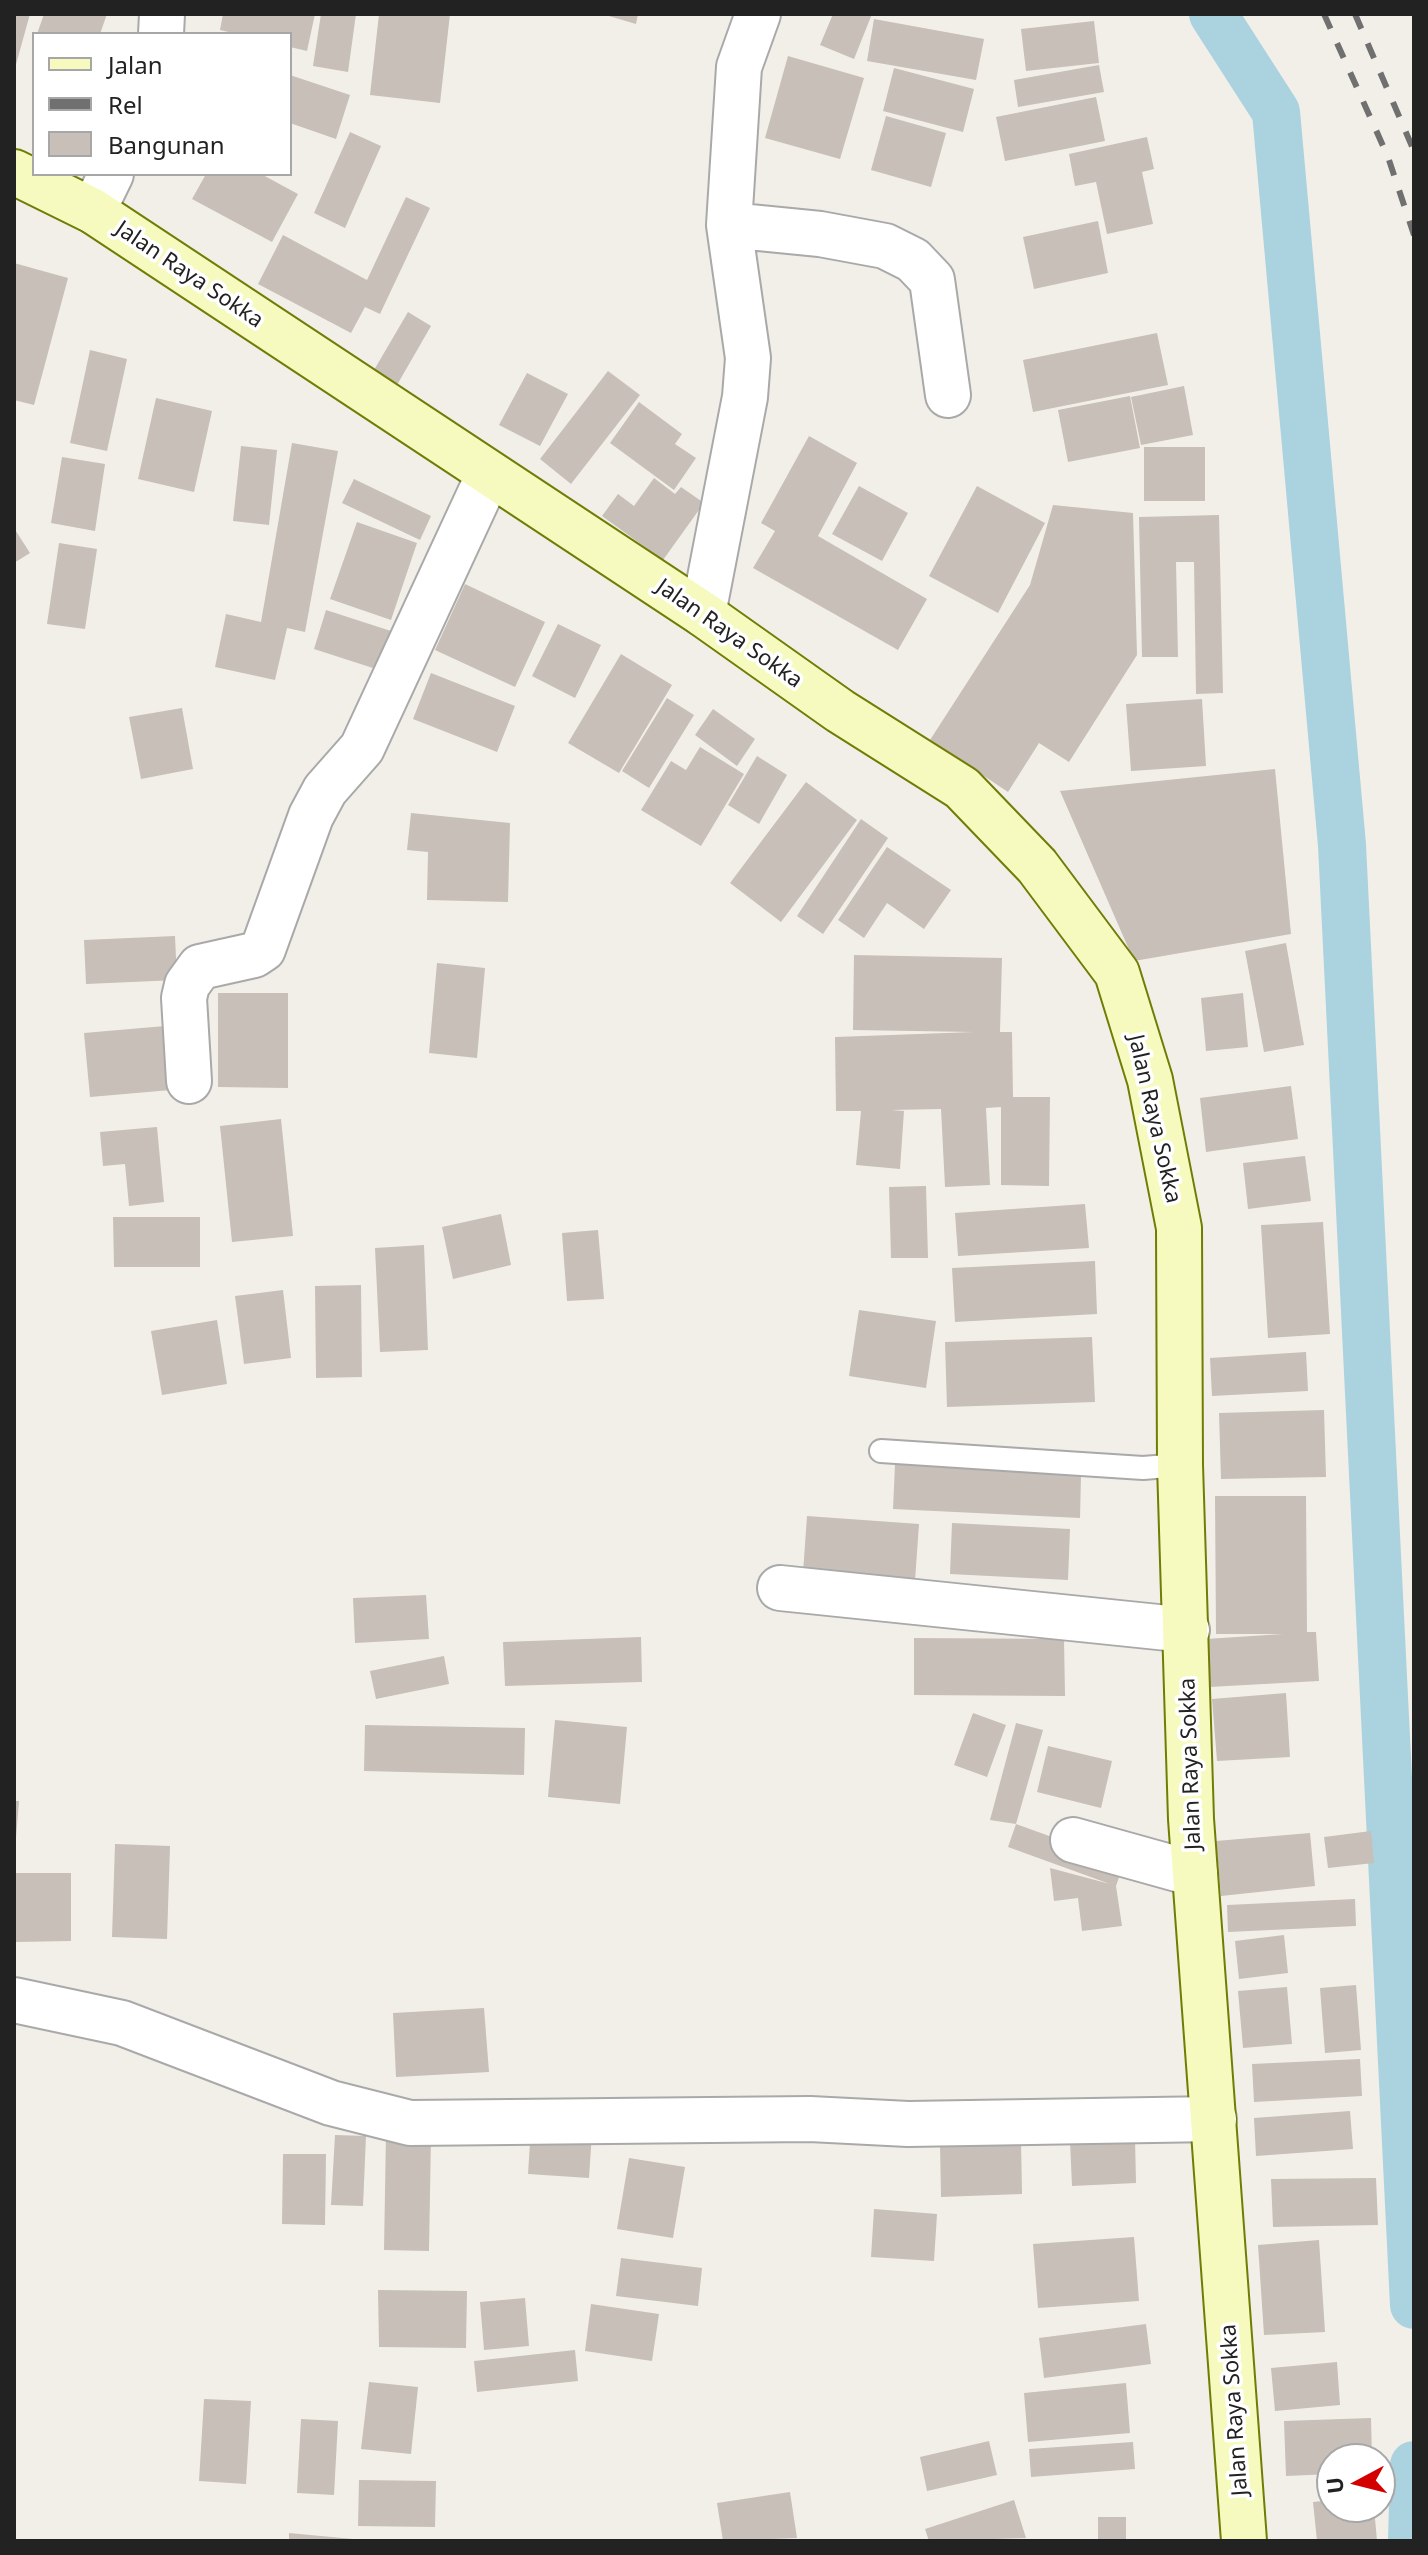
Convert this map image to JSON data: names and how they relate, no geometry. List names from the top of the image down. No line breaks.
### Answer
{"streets":{"main road":["Jalan Raya Sokka"]},"legend":["Jalan","Rel","Bangunan"],"north":"left"}
